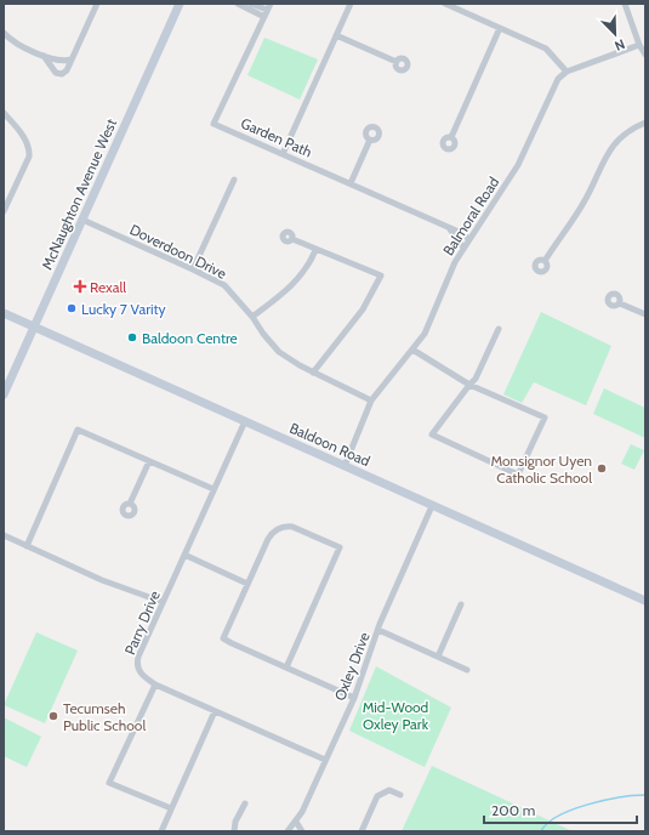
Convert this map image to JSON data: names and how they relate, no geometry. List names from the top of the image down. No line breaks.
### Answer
{"streets":{"street":["Garden Path","McNaughton Avenue West","Balmoral Road","Doverdoon Drive","Baldoon Road","Parry Drive","Oxley Drive"]},"crossings":[["Garden Path","Balmoral Road"],["McNaughton Avenue West","Doverdoon Drive"],["McNaughton Avenue West","Baldoon Road"],["Balmoral Road","Doverdoon Drive"],["Balmoral Road","Baldoon Road"],["Baldoon Road","Parry Drive"],["Baldoon Road","Oxley Drive"],["Parry Drive","Oxley Drive"]],"parks":["Mid-Wood Oxley Park"],"places":{"health":["Rexall"],"other":["Lucky 7 Varity","Baldoon Centre","Monsignor Uyen Catholic School","Tecumseh Public School"]},"scale_bar":"200 m","north":"bottom right"}
